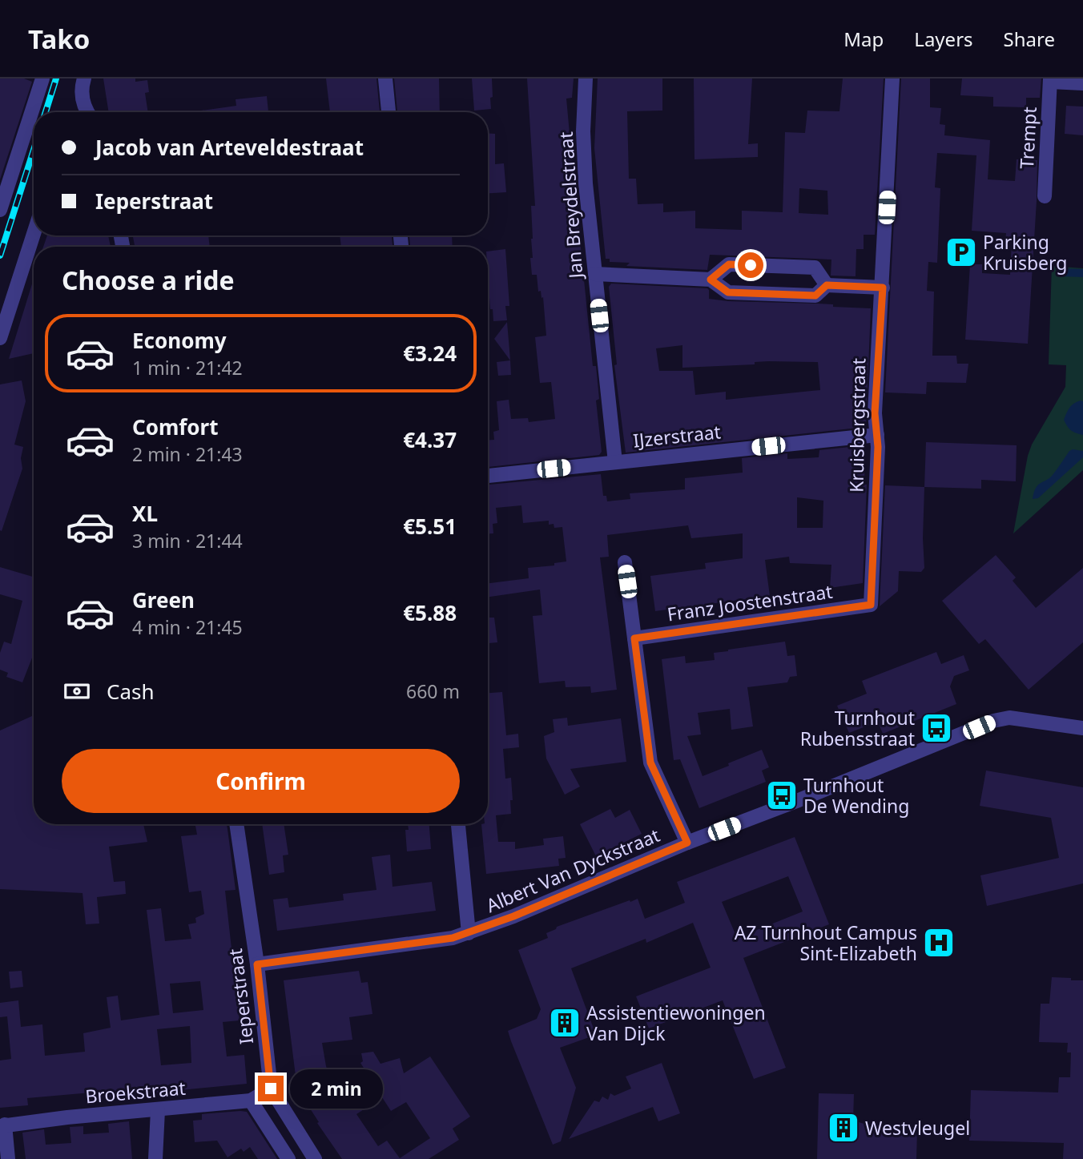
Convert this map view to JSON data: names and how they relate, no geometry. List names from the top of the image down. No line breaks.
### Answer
{"streets":{"street":["Trempt","Jan Breydelstraat","Kruisbergstraat","IJzerstraat","Franz Joostenstraat","Albert Van Dyckstraat","Ieperstraat","Broekstraat"]},"crossings":[["Jan Breydelstraat","IJzerstraat"],["Kruisbergstraat","IJzerstraat"],["Kruisbergstraat","Franz Joostenstraat"],["Albert Van Dyckstraat","Ieperstraat"],["Ieperstraat","Broekstraat"]],"places":{"parking":["Parking Kruisberg"],"bus stop":["Turnhout Rubensstraat","Turnhout De Wending"],"hospital":["AZ Turnhout Campus Sint-Elizabeth"],"building":["Assistentiewoningen Van Dijck","Westvleugel"]},"page":{"header":"Tako","nav":["Map","Layers","Share"],"banner":["Jacob van Arteveldestraat","Ieperstraat"],"heading":"Choose a ride","list":[{"name":"Economy","note":"1 min · 21:42","value":"€3.24"},{"name":"Comfort","note":"2 min · 21:43","value":"€4.37"},{"name":"XL","note":"3 min · 21:44","value":"€5.51"},{"name":"Green","note":"4 min · 21:45","value":"€5.88"}],"pay":["Cash","660 m"],"buttons":"Confirm","bubble":"2 min"}}
